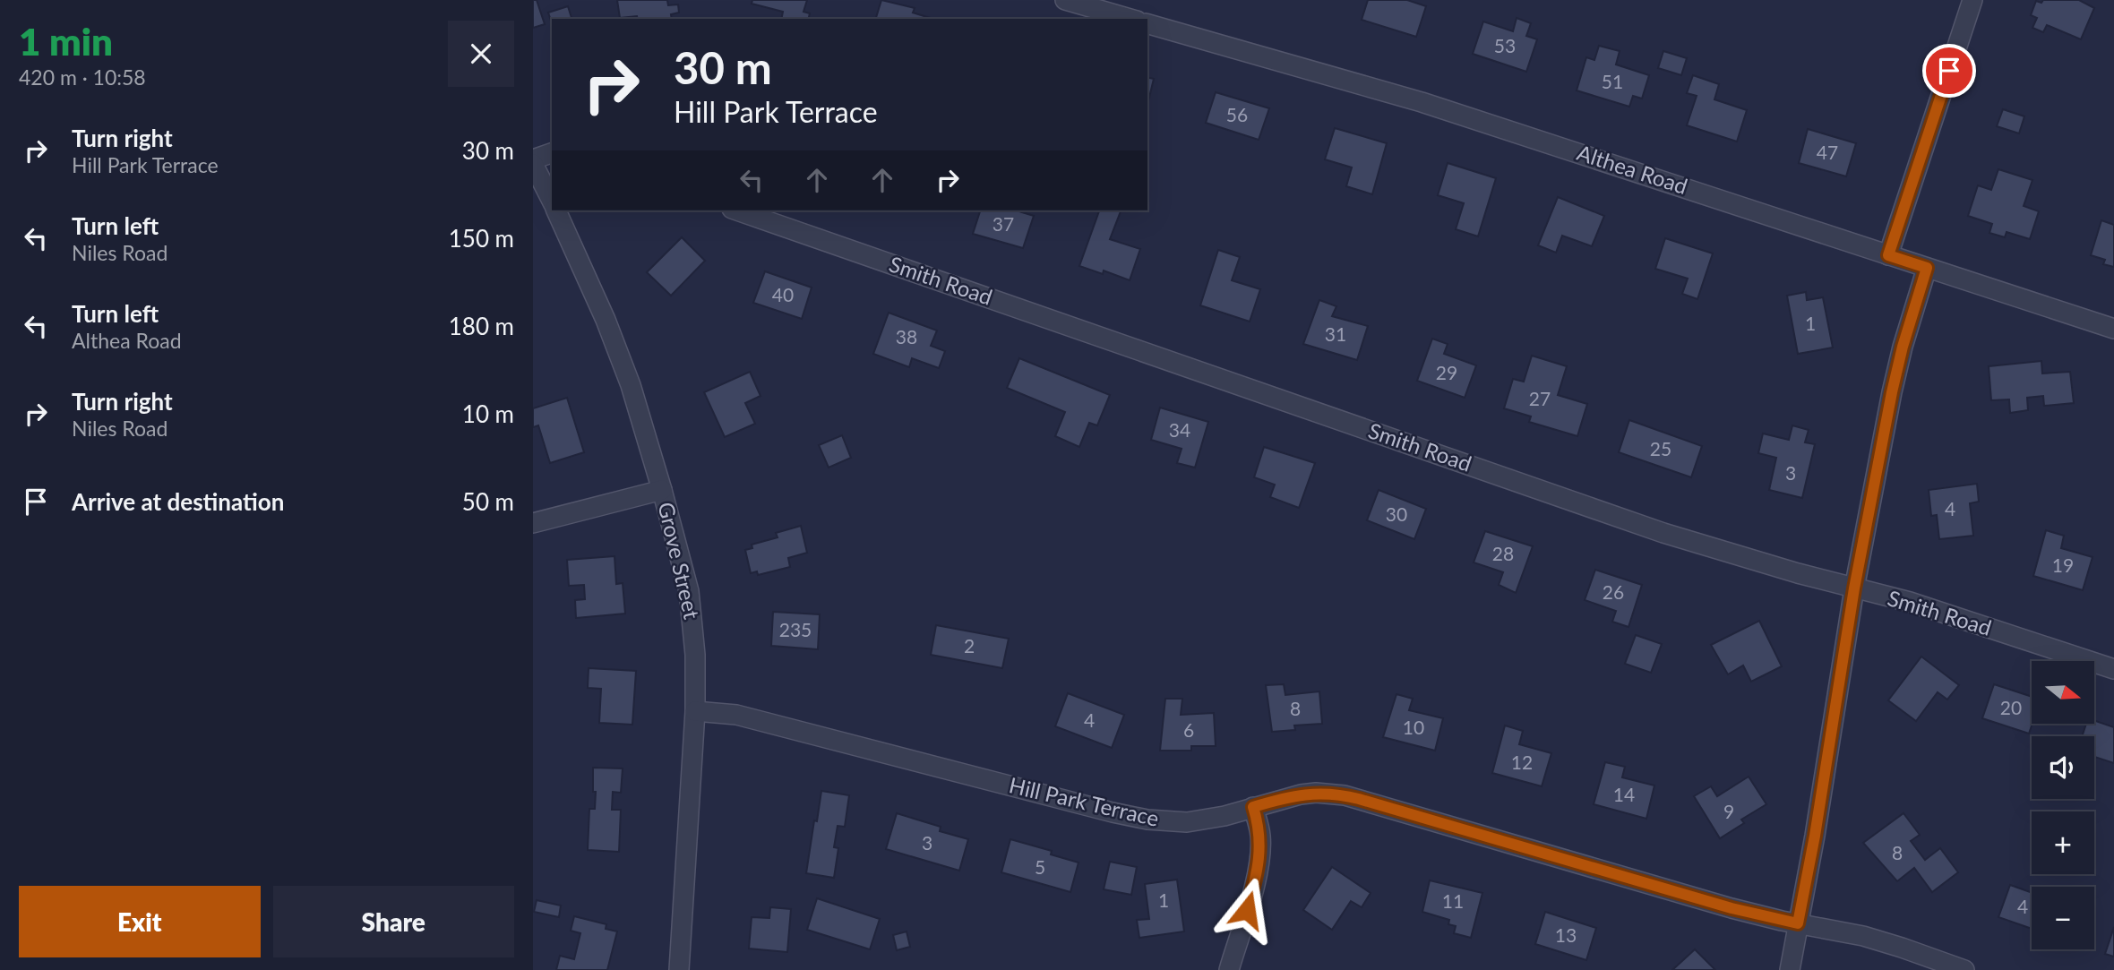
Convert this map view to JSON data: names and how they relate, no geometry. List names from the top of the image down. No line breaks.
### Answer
{"streets":{"street":["Althea Road","Smith Road","Grove Street","Hill Park Terrace"]},"crossings":[["Grove Street","Hill Park Terrace"]],"house_numbers":["53","51","56","47","37","40","1","31","38","29","27","34","25","3","4","30","28","19","26","235","2","20","8","4","10","6","12","14","9","3","8","5","1","11","4","13"],"north":"right","page":{"heading":["1 min","420 m · 10:58"],"turn":["30 m","Hill Park Terrace"],"list":[{"name":"Turn right","note":"Hill Park Terrace","value":"30 m"},{"name":"Turn left","note":"Niles Road","value":"150 m"},{"name":"Turn left","note":"Althea Road","value":"180 m"},{"name":"Turn right","note":"Niles Road","value":"10 m"},{"name":"Arrive at destination","value":"50 m"}],"map_buttons":["+","−"],"buttons":["Exit","Share"]}}
